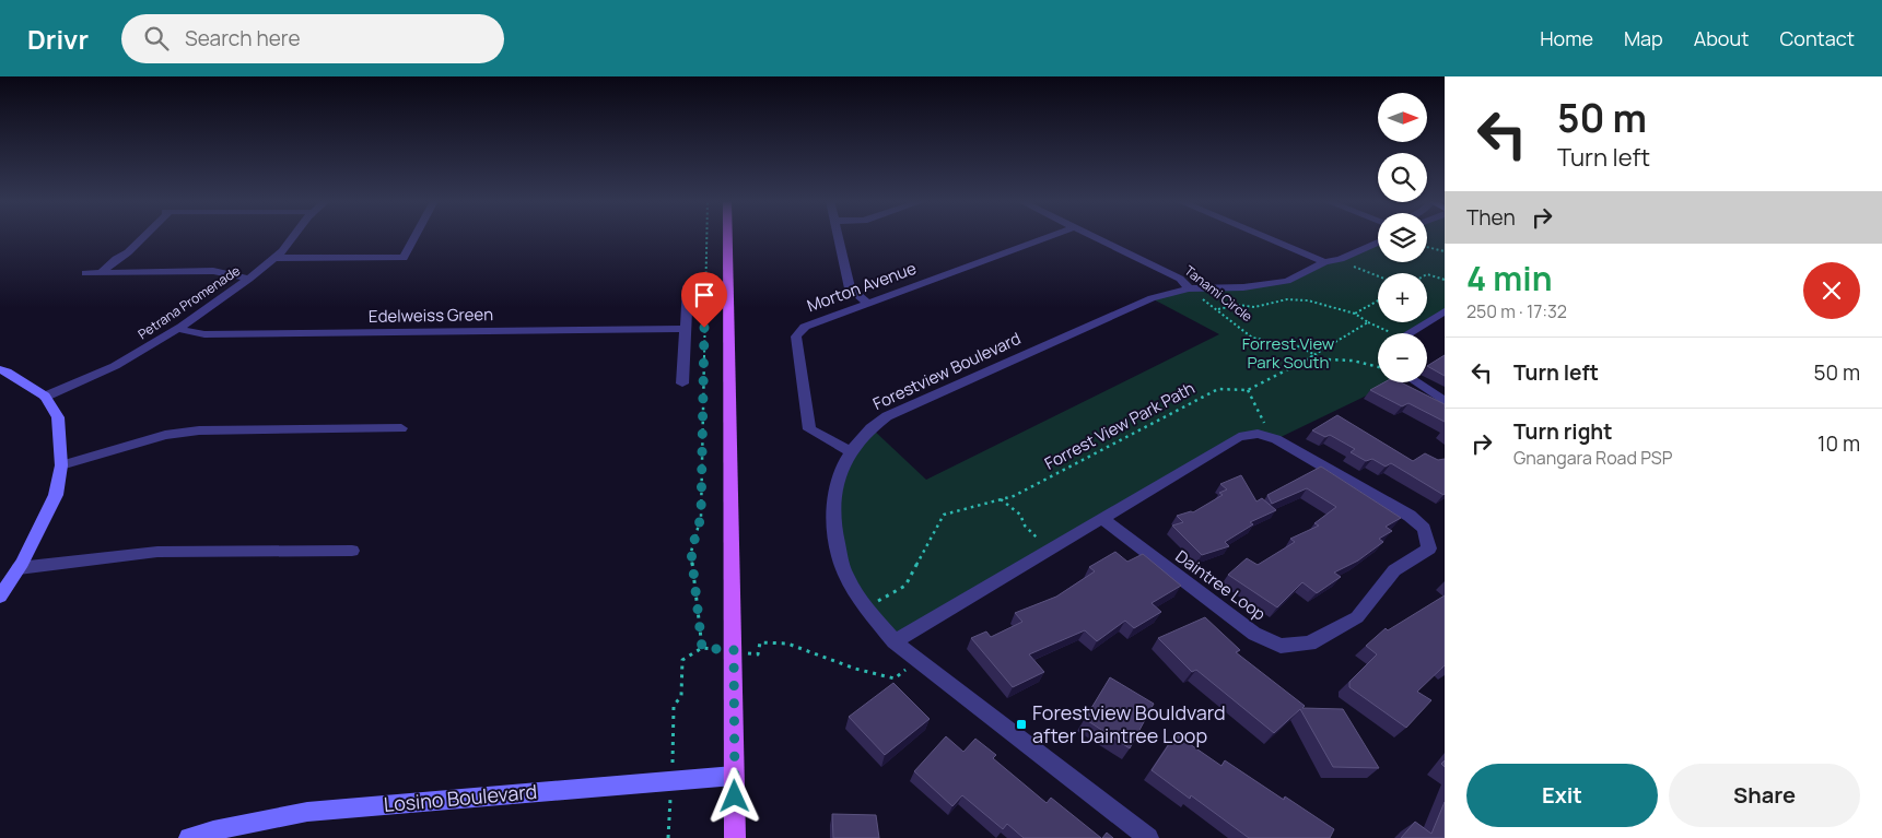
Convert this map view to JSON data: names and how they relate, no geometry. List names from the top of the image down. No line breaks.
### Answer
{"streets":{"street":["Morton Avenue","Tanami Circle","Petrana Promenade","Edelweiss Green","Forestview Boulevard","Daintree Loop","Losino Boulevard"],"path":["Forrest View Park Path"]},"crossings":[["Morton Avenue","Forestview Boulevard"],["Tanami Circle","Forestview Boulevard"],["Petrana Promenade","Edelweiss Green"],["Forestview Boulevard","Forrest View Park Path"],["Forestview Boulevard","Daintree Loop"]],"parks":["Forrest View Park South"],"places":{"transit":["Forestview Bouldvard after Daintree Loop"]},"north":"right","page":{"header":"Drivr","search":"Search here","nav":["Home","Map","About","Contact"],"turn":["50 m","Turn left"],"map_buttons":["+","−"],"then":"Then","heading":["4 min","250 m · 17:32"],"list":[{"name":"Turn left","value":"50 m"},{"name":"Turn right","note":"Gnangara Road PSP","value":"10 m"}],"buttons":["Exit","Share"]}}
